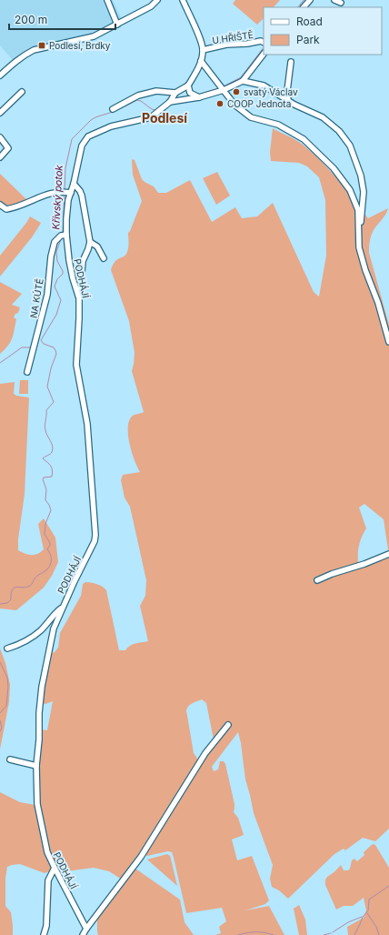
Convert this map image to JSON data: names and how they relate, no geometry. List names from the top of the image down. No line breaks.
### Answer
{"streets":{"street":["U HŘIŠTĚ","PODHÁJÍ","NA KÚTĚ"]},"crossings":[["PODHÁJÍ","NA KÚTĚ"]],"districts":["Podlesí"],"water":["Křivský potok"],"places":{"transit":["Podlesí, Brdky"],"other":["svatý Václav","COOP Jednota"]},"legend":["Road","Park"],"scale_bar":"200 m"}
